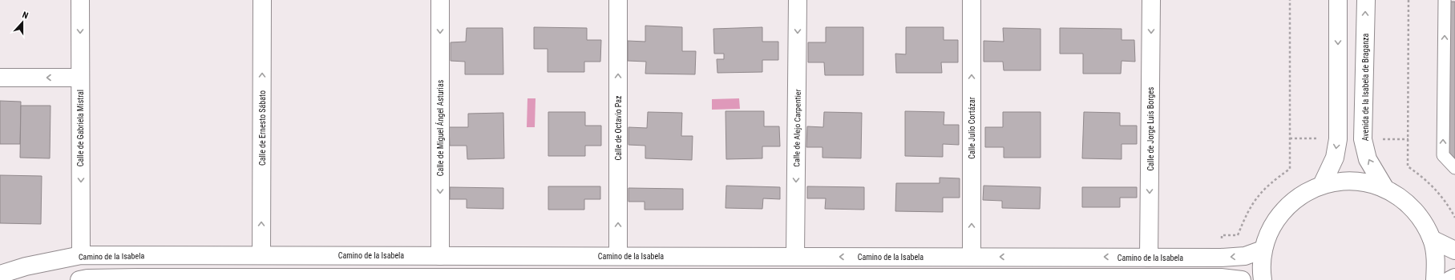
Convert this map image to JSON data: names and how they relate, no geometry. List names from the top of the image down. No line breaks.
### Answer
{"streets":{"street":["Avenida de la Isabela de Braganza","Calle de Gabriela Mistral","Calle de Ernesto Sábato","Calle de Miguel Ángel Asturias","Calle de Octavio Paz","Calle de Alejo Carpentier","Calle Julio Cortázar","Calle de Jorge Luis Borges","Camino de la Isabela"]},"crossings":[["Calle de Gabriela Mistral","Camino de la Isabela"],["Calle de Ernesto Sábato","Camino de la Isabela"],["Calle de Miguel Ángel Asturias","Camino de la Isabela"],["Calle de Octavio Paz","Camino de la Isabela"],["Calle de Alejo Carpentier","Camino de la Isabela"],["Calle Julio Cortázar","Camino de la Isabela"],["Calle de Jorge Luis Borges","Camino de la Isabela"]],"one_way":["Calle de Gabriela Mistral","Calle de Ernesto Sábato","Calle de Miguel Ángel Asturias","Calle de Octavio Paz","Calle de Alejo Carpentier","Calle Julio Cortázar","Calle de Jorge Luis Borges"],"north":"top"}
